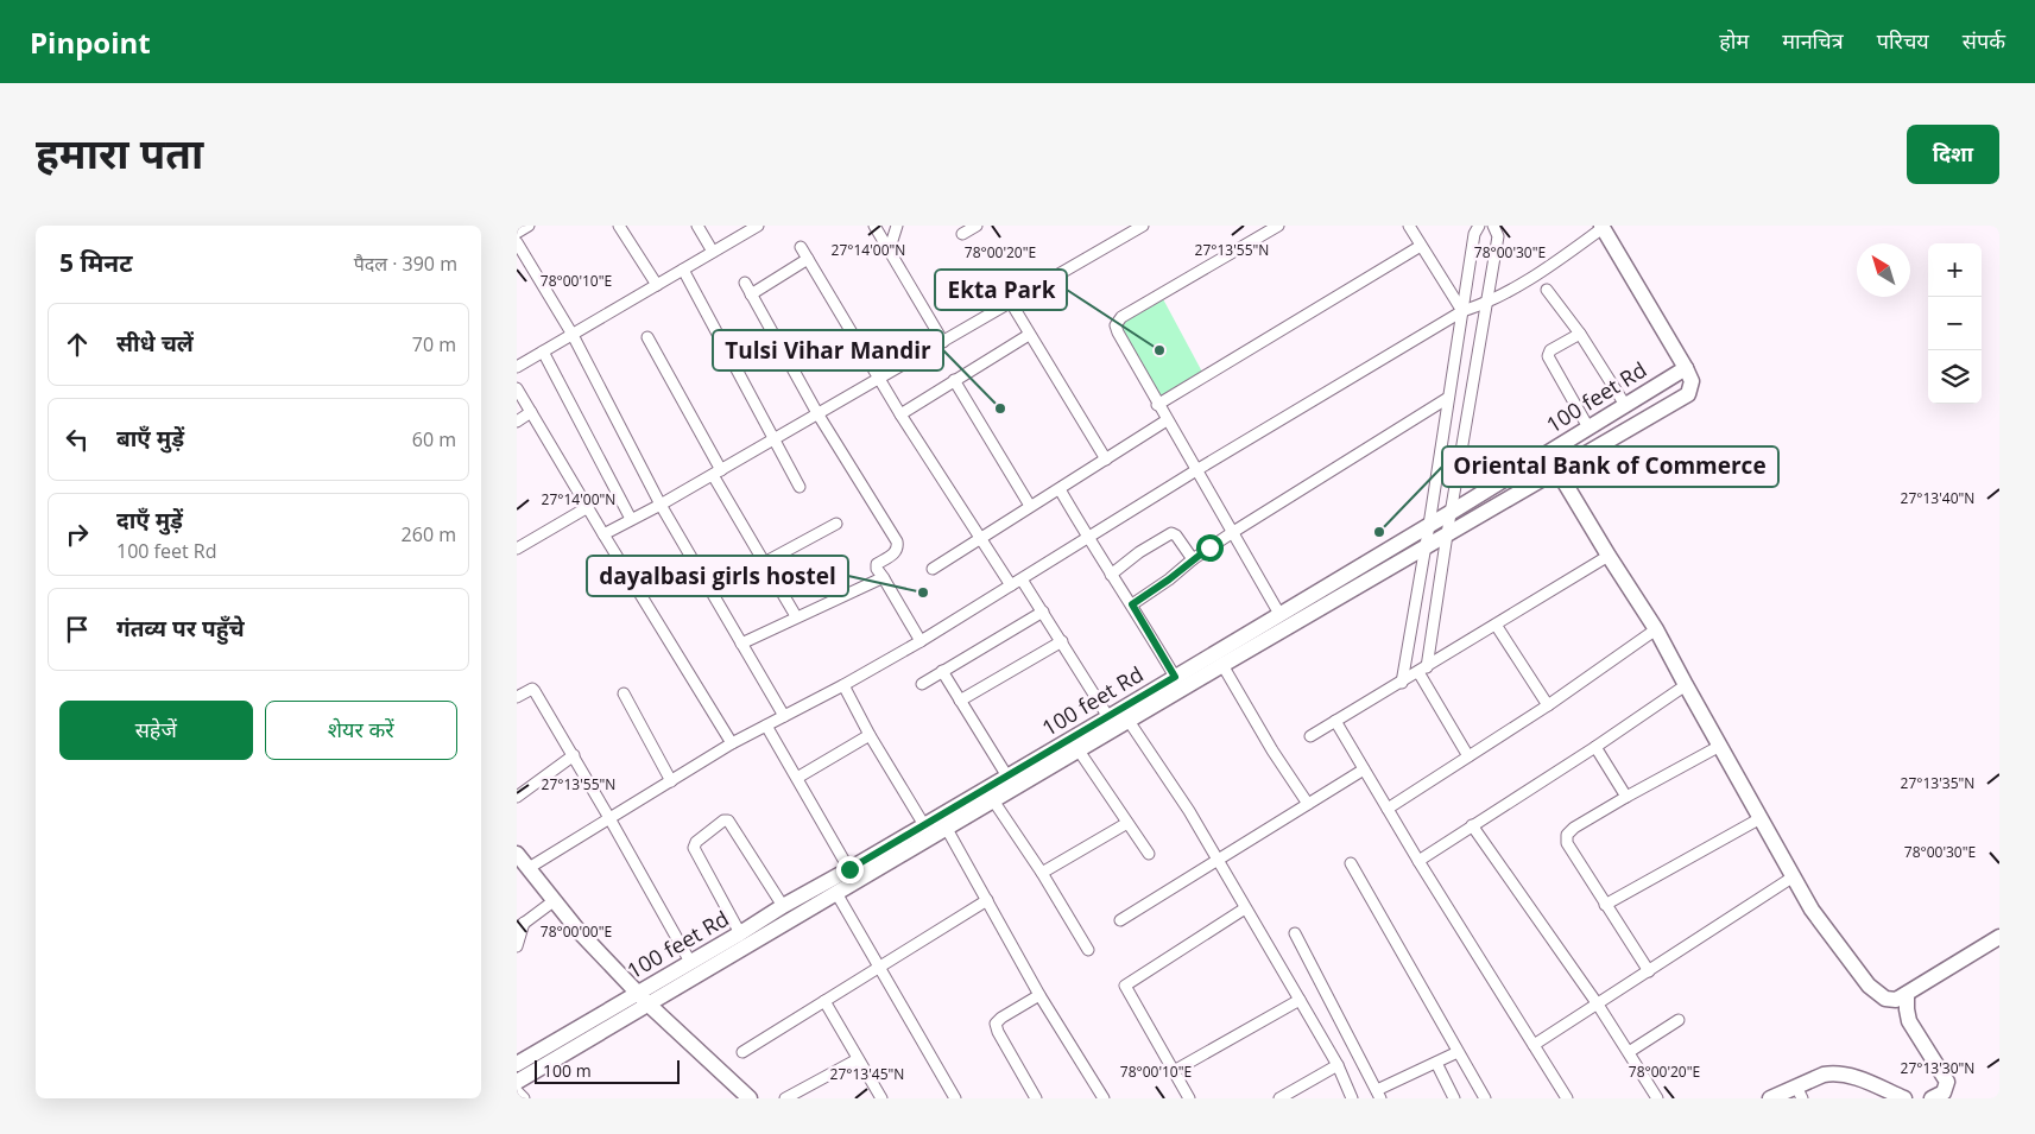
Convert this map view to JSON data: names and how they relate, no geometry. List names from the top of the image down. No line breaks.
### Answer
{"streets":{"main road":["100 feet Rd"]},"places":["Ekta Park","Tulsi Vihar Mandir","Oriental Bank of Commerce","dayalbasi girls hostel"],"scale_bar":"100 m","north":"top left","page":{"header":"Pinpoint","nav":["होम","मानचित्र","परिचय","संपर्क"],"title":"हमारा पता","buttons":["दिशा",["सहेजें","शेयर करें"]],"heading":["5 मिनट","पैदल · 390 m"],"map_buttons":["+","−"],"list":[["सीधे चलें","70 m"],["बाएँ मुड़ें","60 m"],["दाएँ मुड़ें","100 feet Rd","260 m"],"गंतव्य पर पहुँचे"],"scale":"100 m"},"coordinates":["27°14'00\"N","27°13'55\"N","78°00'30\"E","78°00'20\"E","78°00'10\"E","27°13'40\"N","27°13'35\"N","78°00'00\"E","27°13'30\"N","27°13'45\"N"]}
